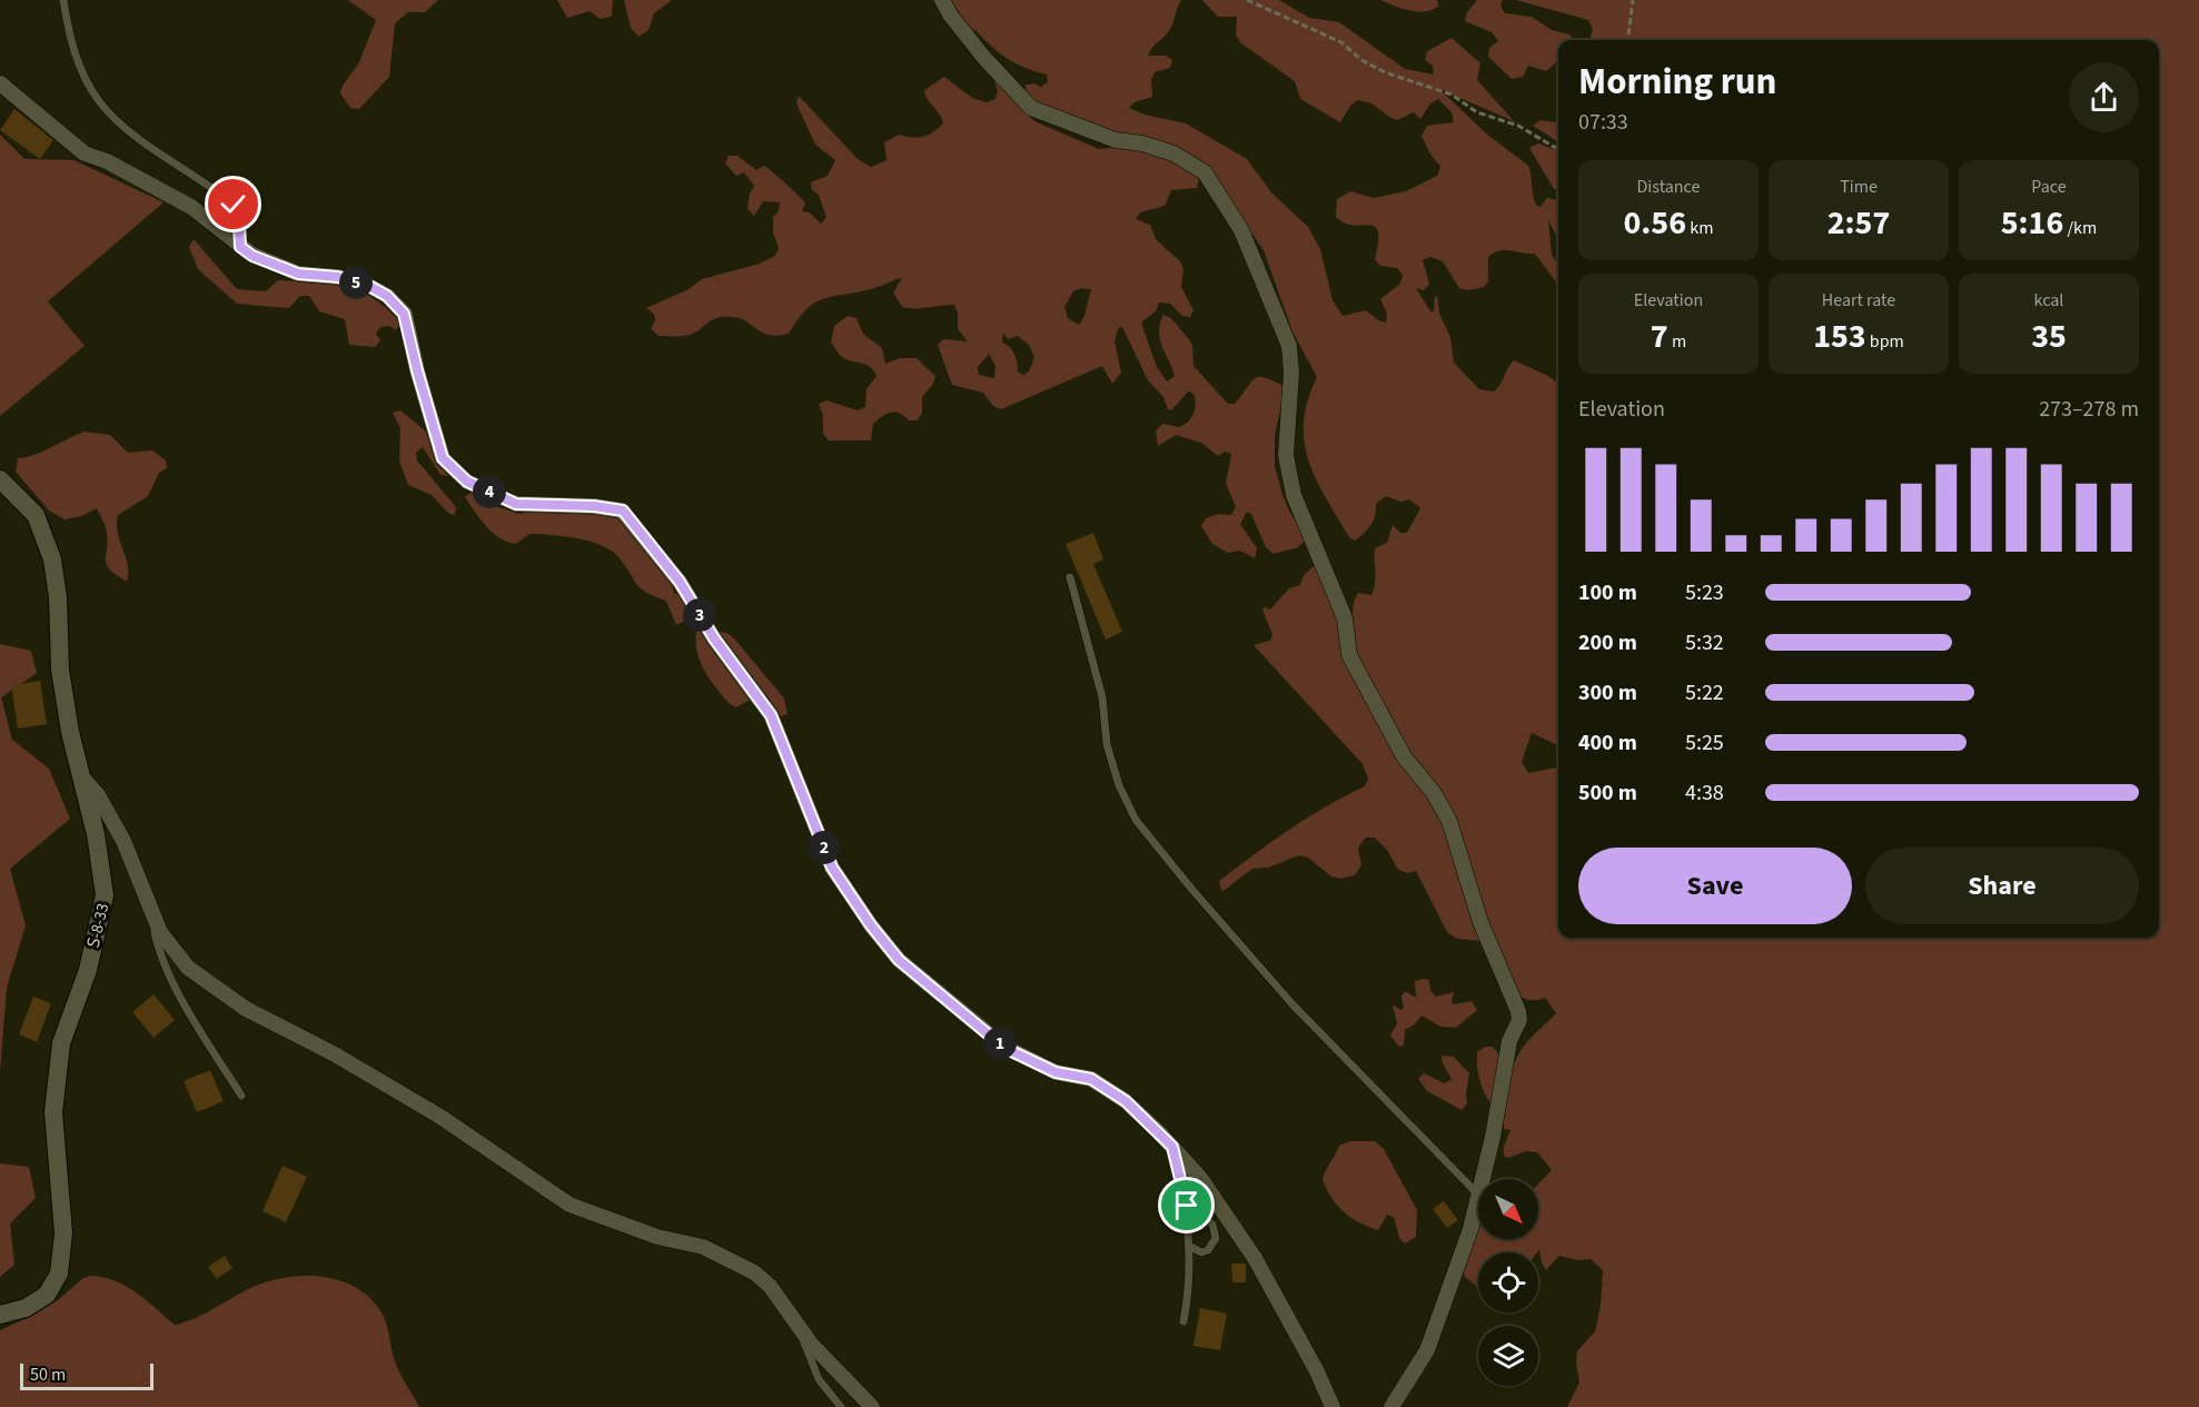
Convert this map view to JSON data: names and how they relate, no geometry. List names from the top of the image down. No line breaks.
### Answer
{"streets":{"street":["Տ-8-33"]},"scale_bar":"50 m","north":"bottom right","page":{"heading":["Morning run","07:33"],"stats":[["Distance","0.56 km"],["Time","2:57"],["Pace","5:16 /km"],["Elevation","7 m"],["Heart rate","153 bpm"],["kcal","35"]],"pins":["5","4","3","2","1"],"chart":["Elevation","273–278 m"],"list":[{"name":"100 m","note":"5:23"},{"name":"200 m","note":"5:32"},{"name":"300 m","note":"5:22"},{"name":"400 m","note":"5:25"},{"name":"500 m","note":"4:38"}],"buttons":["Save","Share"],"scale":"50 m"}}
